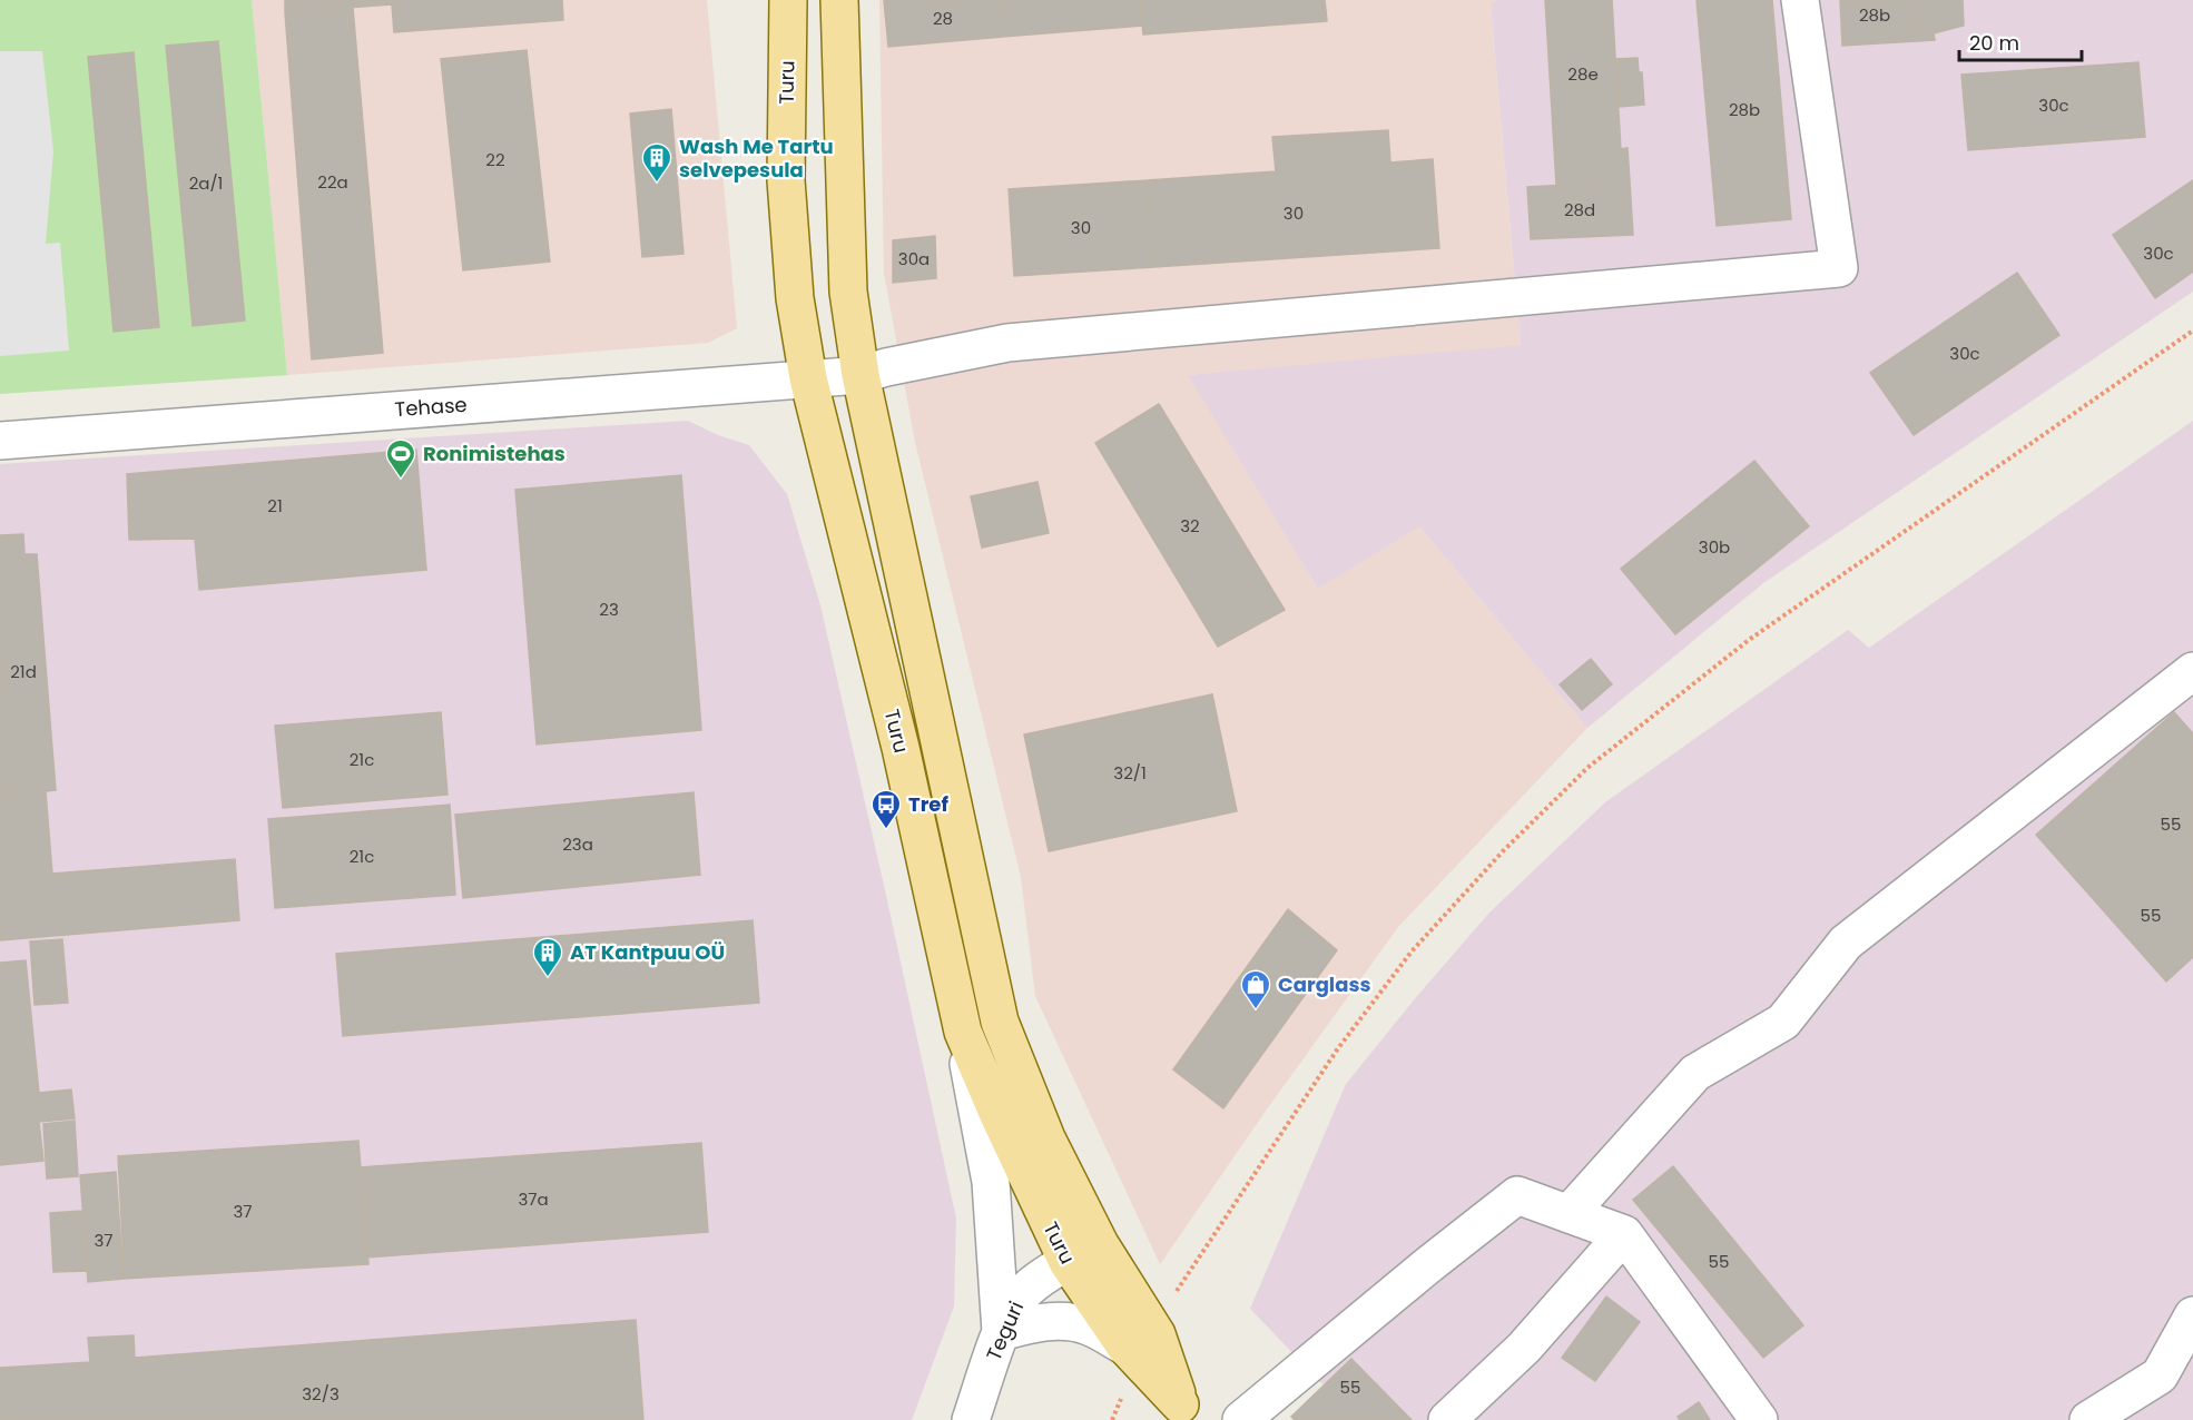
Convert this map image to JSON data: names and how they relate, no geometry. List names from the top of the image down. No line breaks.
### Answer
{"streets":{"main road":["Turu"],"street":["Tehase","Teguri"]},"crossings":[["Turu","Tehase"],["Turu","Teguri"]],"places":{"building":["Wash Me Tartu selvepesula","AT Kantpuu OÜ"],"sports":["Ronimistehas"],"bus stop":["Tref"],"shop":["Carglass"]},"house_numbers":["28b","28","28e","30c","28b","22","22a","2a/1","28d","30","30","30c","30a","30c","21","32","30b","23","21d","21c","32/1","55","23a","21c","55","37a","37","37","55","55","32/3"],"scale_bar":"20 m"}
